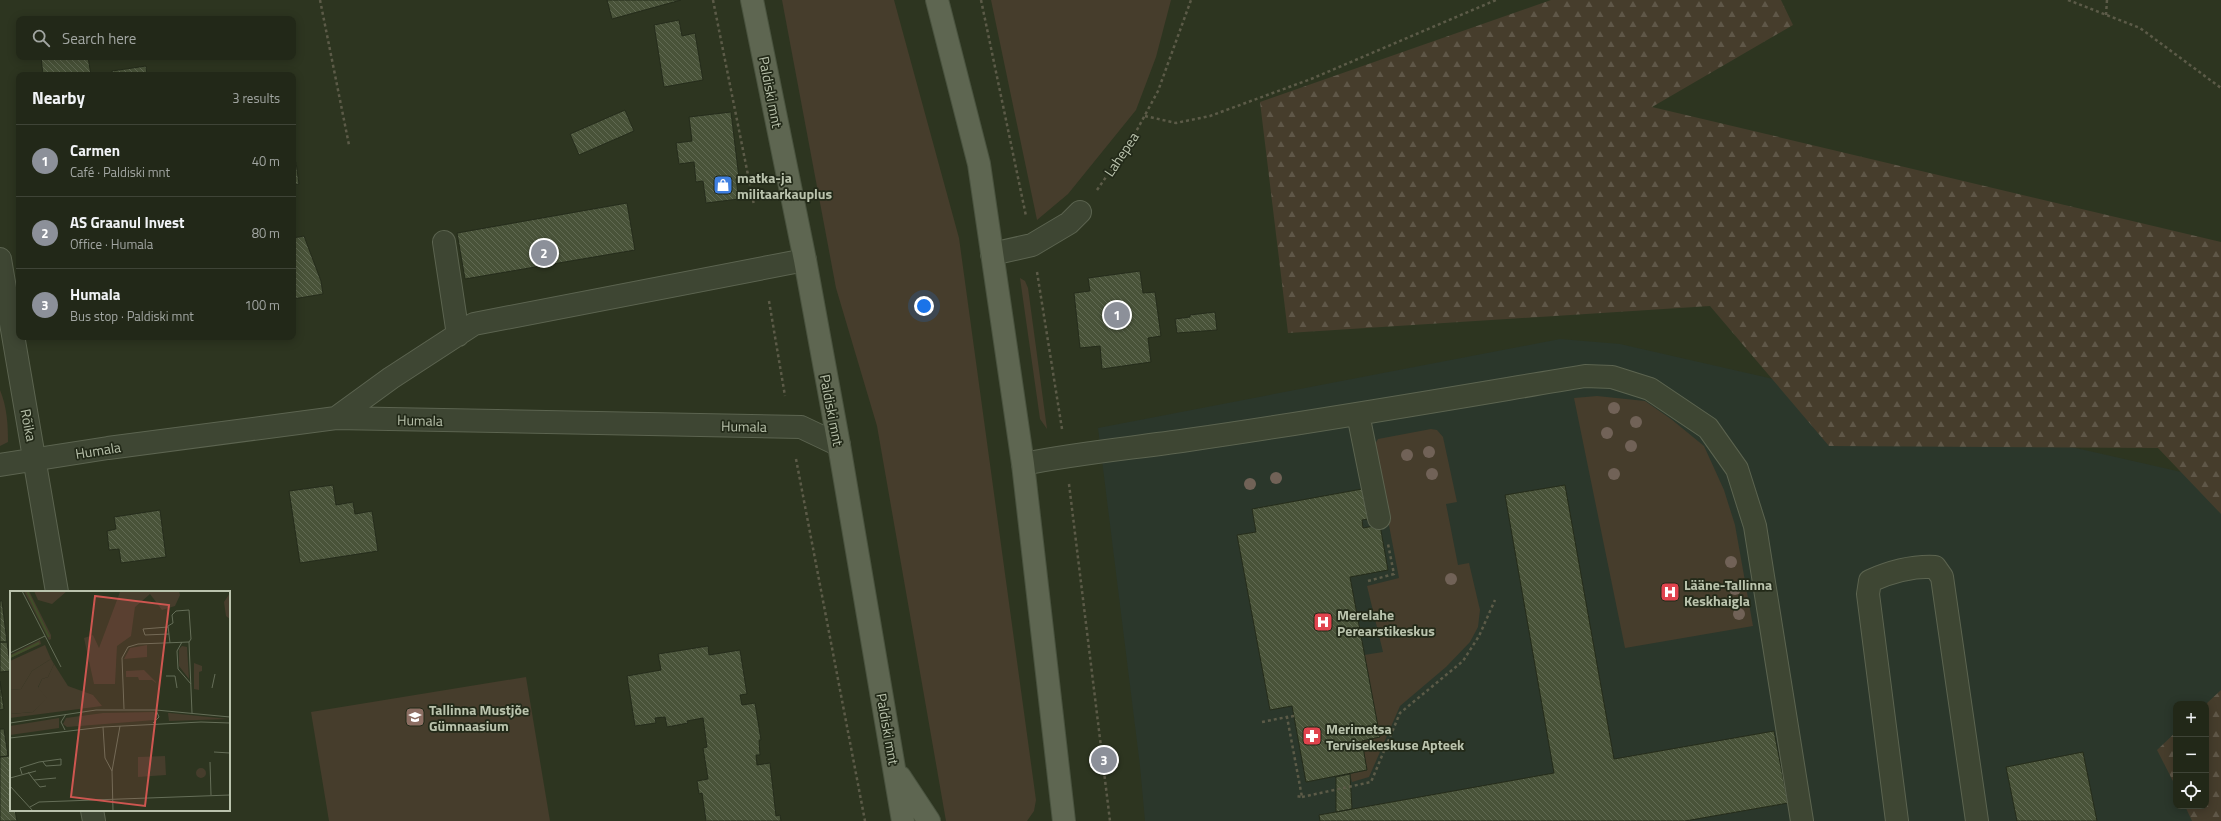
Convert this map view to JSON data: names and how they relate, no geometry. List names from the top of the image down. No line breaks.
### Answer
{"streets":{"main road":["Paldiski mnt"],"street":["Humala","Rõika"],"path":["Lahepea"]},"crossings":[["Paldiski mnt","Humala"],["Humala","Rõika"]],"places":{"shop":["matka-ja militaarkauplus"],"hospital":["Lääne-Tallinna Keskhaigla","Merelahe Perearstikeskus"],"school or university":["Tallinna Mustjõe Gümnaasium"],"pharmacy":["Merimetsa Tervisekeskuse Apteek"]},"page":{"search":"Search here","heading":["Nearby","3 results"],"list":[{"mark":"1","name":"Carmen","note":"Café · Paldiski mnt","value":"40 m"},{"mark":"2","name":"AS Graanul Invest","note":"Office · Humala","value":"80 m"},{"mark":"3","name":"Humala","note":"Bus stop · Paldiski mnt","value":"100 m"}],"pins":["2","1","3"],"map_buttons":["+","−"]}}
